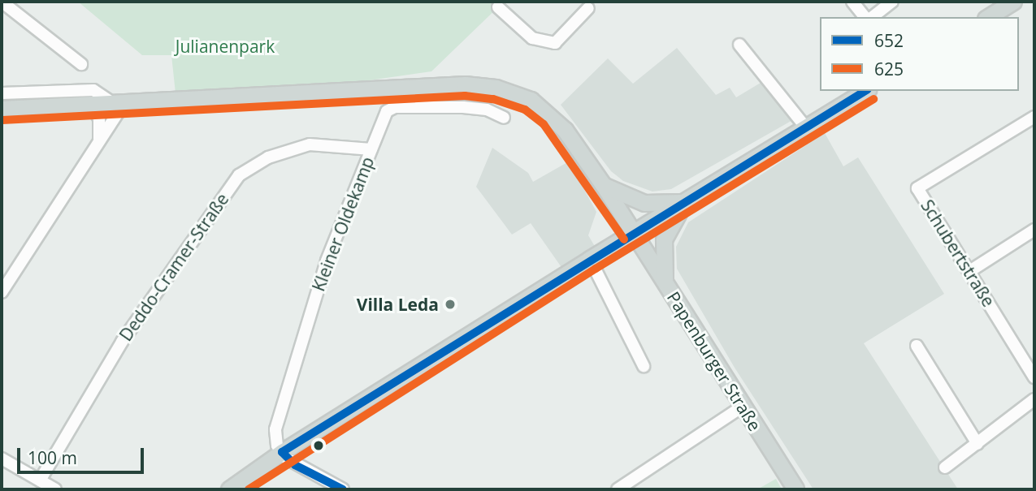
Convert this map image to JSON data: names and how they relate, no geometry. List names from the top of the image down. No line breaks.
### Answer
{"streets":{"main road":["Papenburger Straße"],"street":["Kleiner Oldekamp","Schubertstraße","Deddo-Cramer-Straße"]},"crossings":[["Kleiner Oldekamp","Deddo-Cramer-Straße"]],"parks":["Julianenpark"],"places":["Villa Leda"],"lines":["transit line 652","transit line 625"],"legend":["652","625"],"scale_bar":"100 m"}
